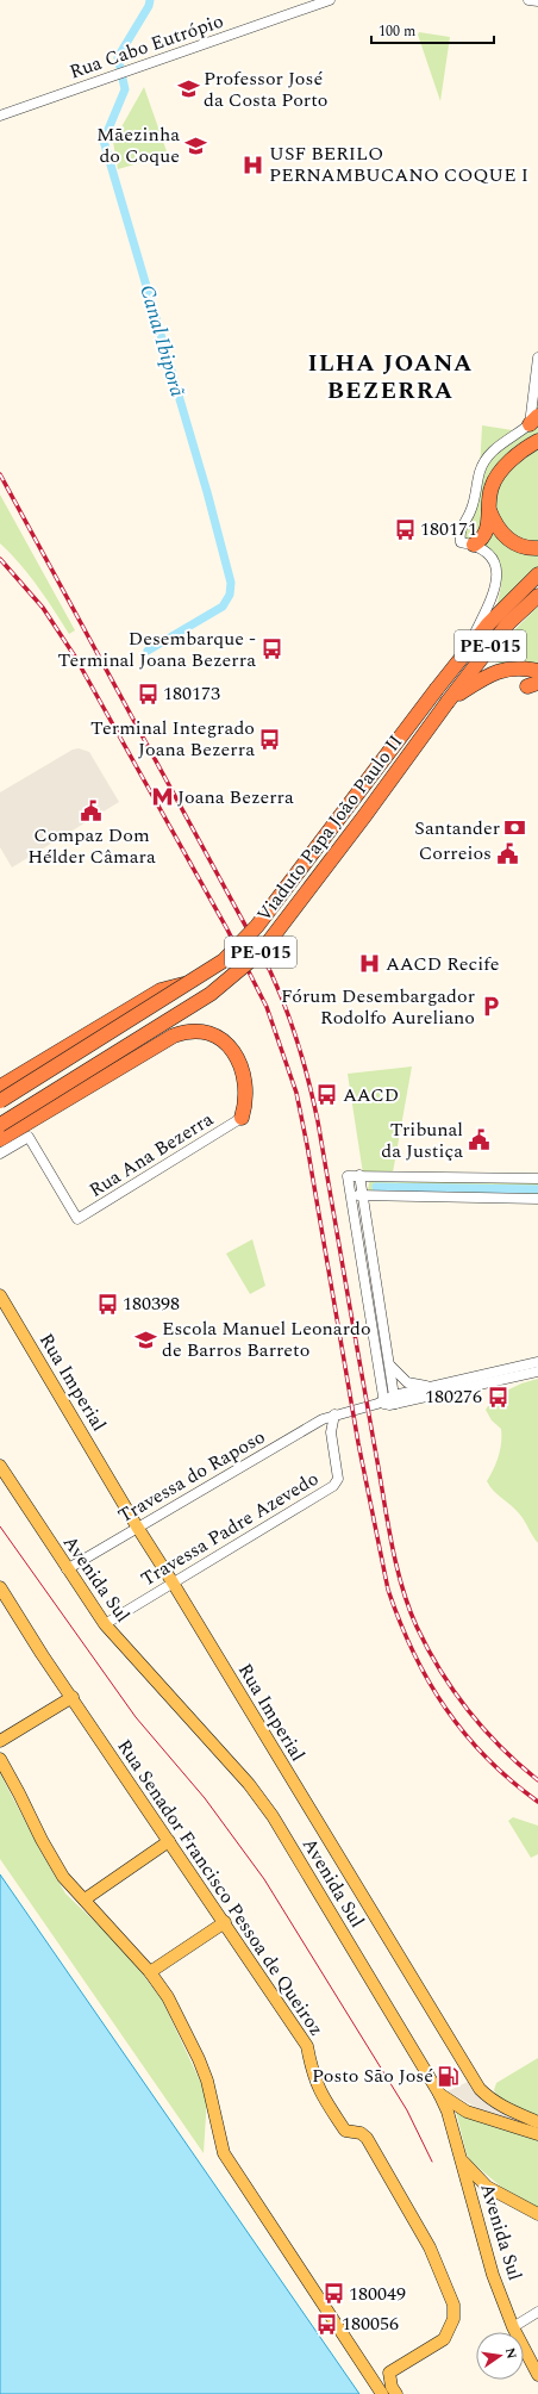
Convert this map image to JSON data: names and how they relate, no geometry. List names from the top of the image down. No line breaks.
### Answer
{"streets":{"highway":["PE-015","Viaduto Papa João Paulo II"],"main road":["Rua Imperial","Avenida Sul","Rua Senador Francisco Pessoa de Queiroz"],"street":["Rua Cabo Eutrópio","Rua Ana Bezerra","Travessa do Raposo","Travessa Padre Azevedo"]},"crossings":[["Rua Imperial","Travessa do Raposo"],["Rua Imperial","Travessa Padre Azevedo"],["Travessa do Raposo","Travessa Padre Azevedo"],["Travessa do Raposo","Avenida Sul"],["Travessa Padre Azevedo","Avenida Sul"]],"districts":["ILHA JOANA BEZERRA"],"water":["Canal Ibiporã"],"places":{"school or university":["Professor José da Costa Porto","Mãezinha do Coque","Escola Manuel Leonardo de Barros Barreto"],"hospital":["USF BERILO PERNAMBUCANO COQUE I","AACD Recife"],"bus stop":["180171","Desembarque - Terminal Joana Bezerra","180173","Terminal Integrado Joana Bezerra","AACD","180398","180276","180049","180056"],"metro station":["Joana Bezerra"],"public building":["Compaz Dom Hélder Câmara","Correios","Tribunal da Justiça"],"bank":["Santander"],"parking":["Fórum Desembargador Rodolfo Aureliano"],"fuel station":["Posto São José"]},"scale_bar":"100 m","north":"right"}
